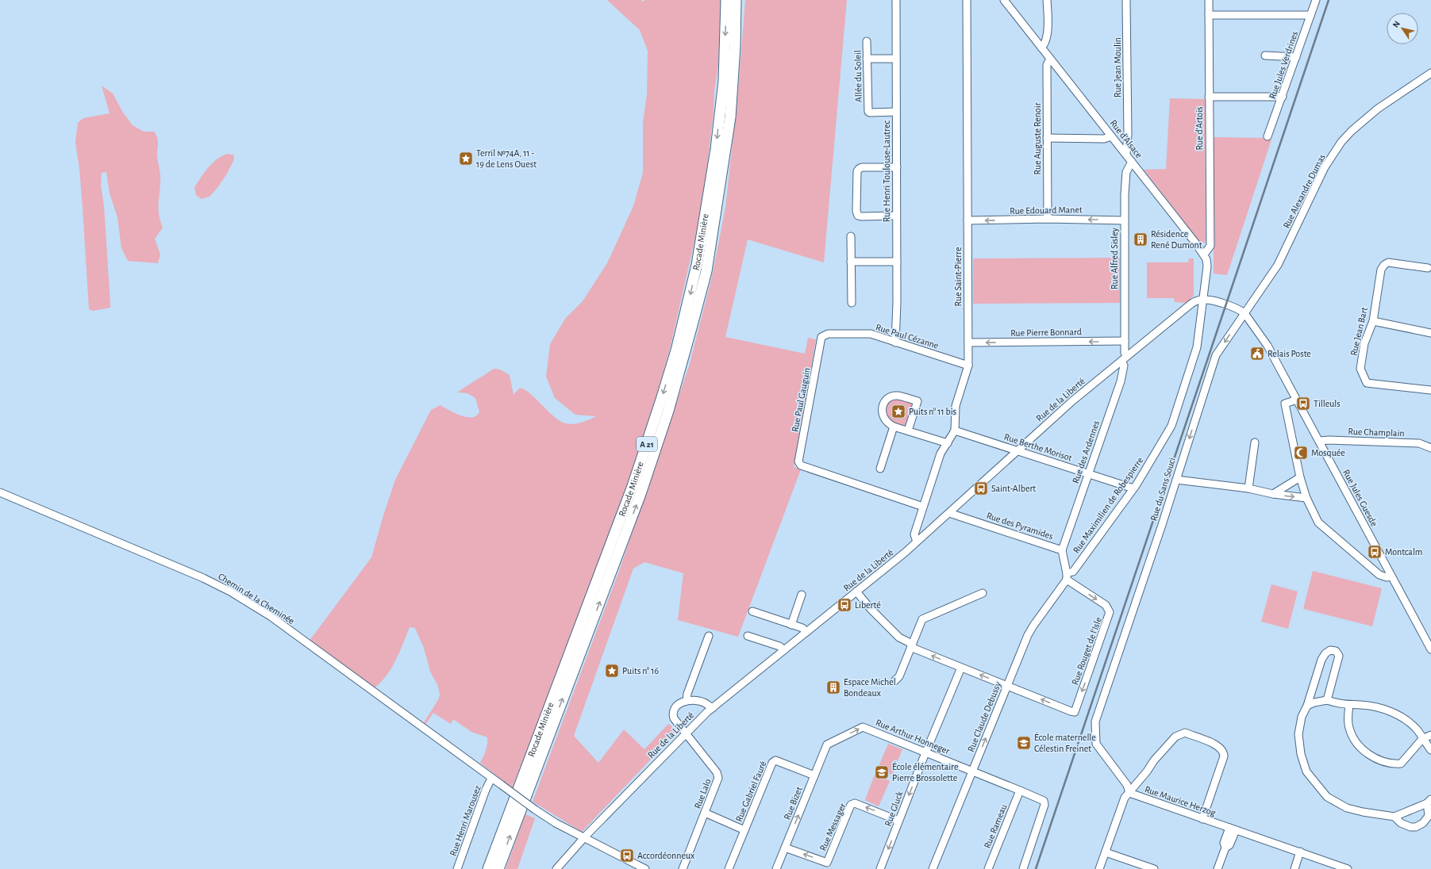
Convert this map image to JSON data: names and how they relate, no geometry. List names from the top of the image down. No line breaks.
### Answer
{"streets":{"highway":["Rocade Minière","A 21"],"street":["Rue Jules Verdrines","Rue Jean Moulin","Allée du Soleil","Rue d'Artois","Rue Auguste Renoir","Rue d'Alsace","Rue Henri Toulouse-Lautrec","Rue Alexandre Dumas","Rue Edouard Manet","Rue Alfred Sisley","Rue Saint-Pierre","Rue Jean Bart","Rue Pierre Bonnard","Rue Paul Cézanne","Rue Paul Gauguin","Rue de la Liberté","Rue Champlain","Rue Berthe Morisot","Rue des Ardennes","Rue du Sans Souci","Rue Jules Guesde","Rue Maximilien de Robespierre","Rue des Pyramides","Chemin de la Cheminée","Rue Rouget de l'Isle","Rue Claude Debussy","Rue Arthur Honneger","Rue Gabriel Fauré","Rue Lalo","Rue Maurice Herzog","Rue Bizet","Rue Gluck","Rue Henri Marousez","Rue Rameau","Rue Messager"]},"crossings":[["Rue Jean Moulin","Rue d'Alsace"],["Allée du Soleil","Rue Henri Toulouse-Lautrec"],["Rue d'Artois","Rue d'Alsace"],["Rue Auguste Renoir","Rue d'Alsace"],["Rue Auguste Renoir","Rue Edouard Manet"],["Rue d'Alsace","Rue Alfred Sisley"],["Rue d'Alsace","Rue de la Liberté"],["Rue d'Alsace","Rue Maximilien de Robespierre"],["Rue Henri Toulouse-Lautrec","Rue Paul Cézanne"],["Rue Alexandre Dumas","Rue du Sans Souci"],["Rue Alexandre Dumas","Rue Jules Guesde"],["Rue Edouard Manet","Rue Alfred Sisley"],["Rue Edouard Manet","Rue Saint-Pierre"],["Rue Alfred Sisley","Rue Pierre Bonnard"],["Rue Alfred Sisley","Rue de la Liberté"],["Rue Alfred Sisley","Rue des Ardennes"],["Rue Saint-Pierre","Rue Pierre Bonnard"],["Rue Saint-Pierre","Rue Paul Cézanne"],["Rue Saint-Pierre","Rue Paul Gauguin"],["Rue Saint-Pierre","Rue de la Liberté"],["Rue Saint-Pierre","Rue Berthe Morisot"],["Rue Paul Cézanne","Rue Paul Gauguin"],["Rue de la Liberté","Rue Berthe Morisot"],["Rue de la Liberté","Rue des Ardennes"],["Rue de la Liberté","Rue Maximilien de Robespierre"],["Rue de la Liberté","Rue des Pyramides"],["Rue de la Liberté","Chemin de la Cheminée"],["Rue de la Liberté","Rue Lalo"],["Rue Champlain","Rue Jules Guesde"],["Rue Berthe Morisot","Rue des Ardennes"],["Rue Berthe Morisot","Rue Maximilien de Robespierre"],["Rue des Ardennes","Rue des Pyramides"],["Rue du Sans Souci","Rue Jules Guesde"],["Rue du Sans Souci","Rue Maurice Herzog"],["Rue Maximilien de Robespierre","Rue des Pyramides"],["Rue Maximilien de Robespierre","Rue Rouget de l'Isle"],["Rue Maximilien de Robespierre","Rue Claude Debussy"],["Rue des Pyramides","Rue Rouget de l'Isle"],["Rue des Pyramides","Rue Claude Debussy"],["Chemin de la Cheminée","Rue Henri Marousez"],["Rue Rouget de l'Isle","Rue Claude Debussy"],["Rue Claude Debussy","Rue Arthur Honneger"],["Rue Arthur Honneger","Rue Bizet"],["Rue Arthur Honneger","Rue Gluck"],["Rue Arthur Honneger","Rue Rameau"],["Rue Gabriel Fauré","Rue Bizet"],["Rue Bizet","Rue Messager"],["Rue Gluck","Rue Messager"]],"one_way":["Rue Edouard Manet","Rue Pierre Bonnard","Rue du Sans Souci","Rue Bizet","Rue Gluck"],"places":{"place":["Terril №74A, 11 - 19 de Lens Ouest","Puits n° 11 bis","Puits n° 16"],"building":["Résidence René Dumont","Espace Michel Bondeaux"],"public building":["Relais Poste"],"bus stop":["Tilleuls","Saint-Albert","Montcalm","Liberté","Accordéonneux"],"mosque":["Mosquée"],"school or university":["École maternelle Célestin Freinet","École élémentaire Pierre Brossolette"]},"north":"top left"}
